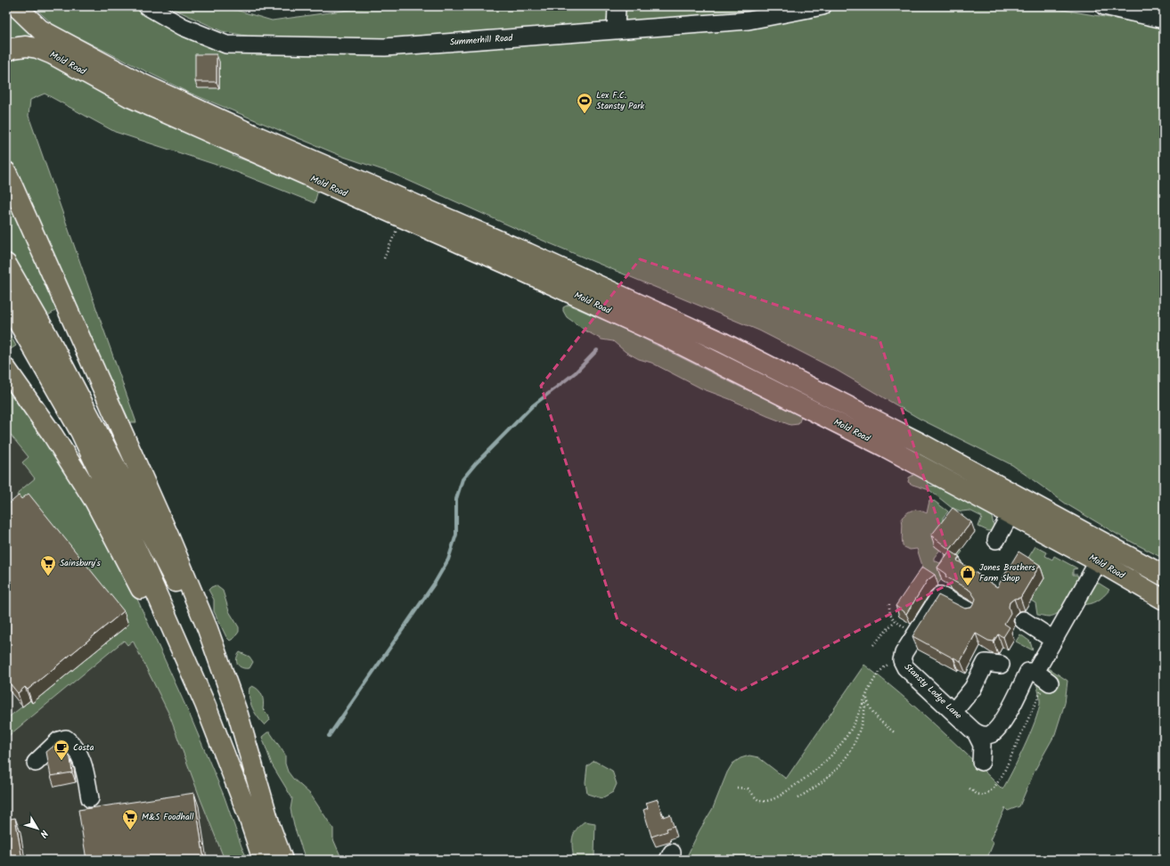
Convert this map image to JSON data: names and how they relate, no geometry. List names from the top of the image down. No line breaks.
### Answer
{"streets":{"main road":["Mold Road"],"street":["Summerhill Road","Stansty Lodge Lane"]},"places":{"sports":["Lex F.C. Stansty Park"],"supermarket":["Sainsbury's","M&S Foodhall"],"shop":["Jones Brothers Farm Shop"],"cafe":["Costa"]},"north":"bottom right"}
